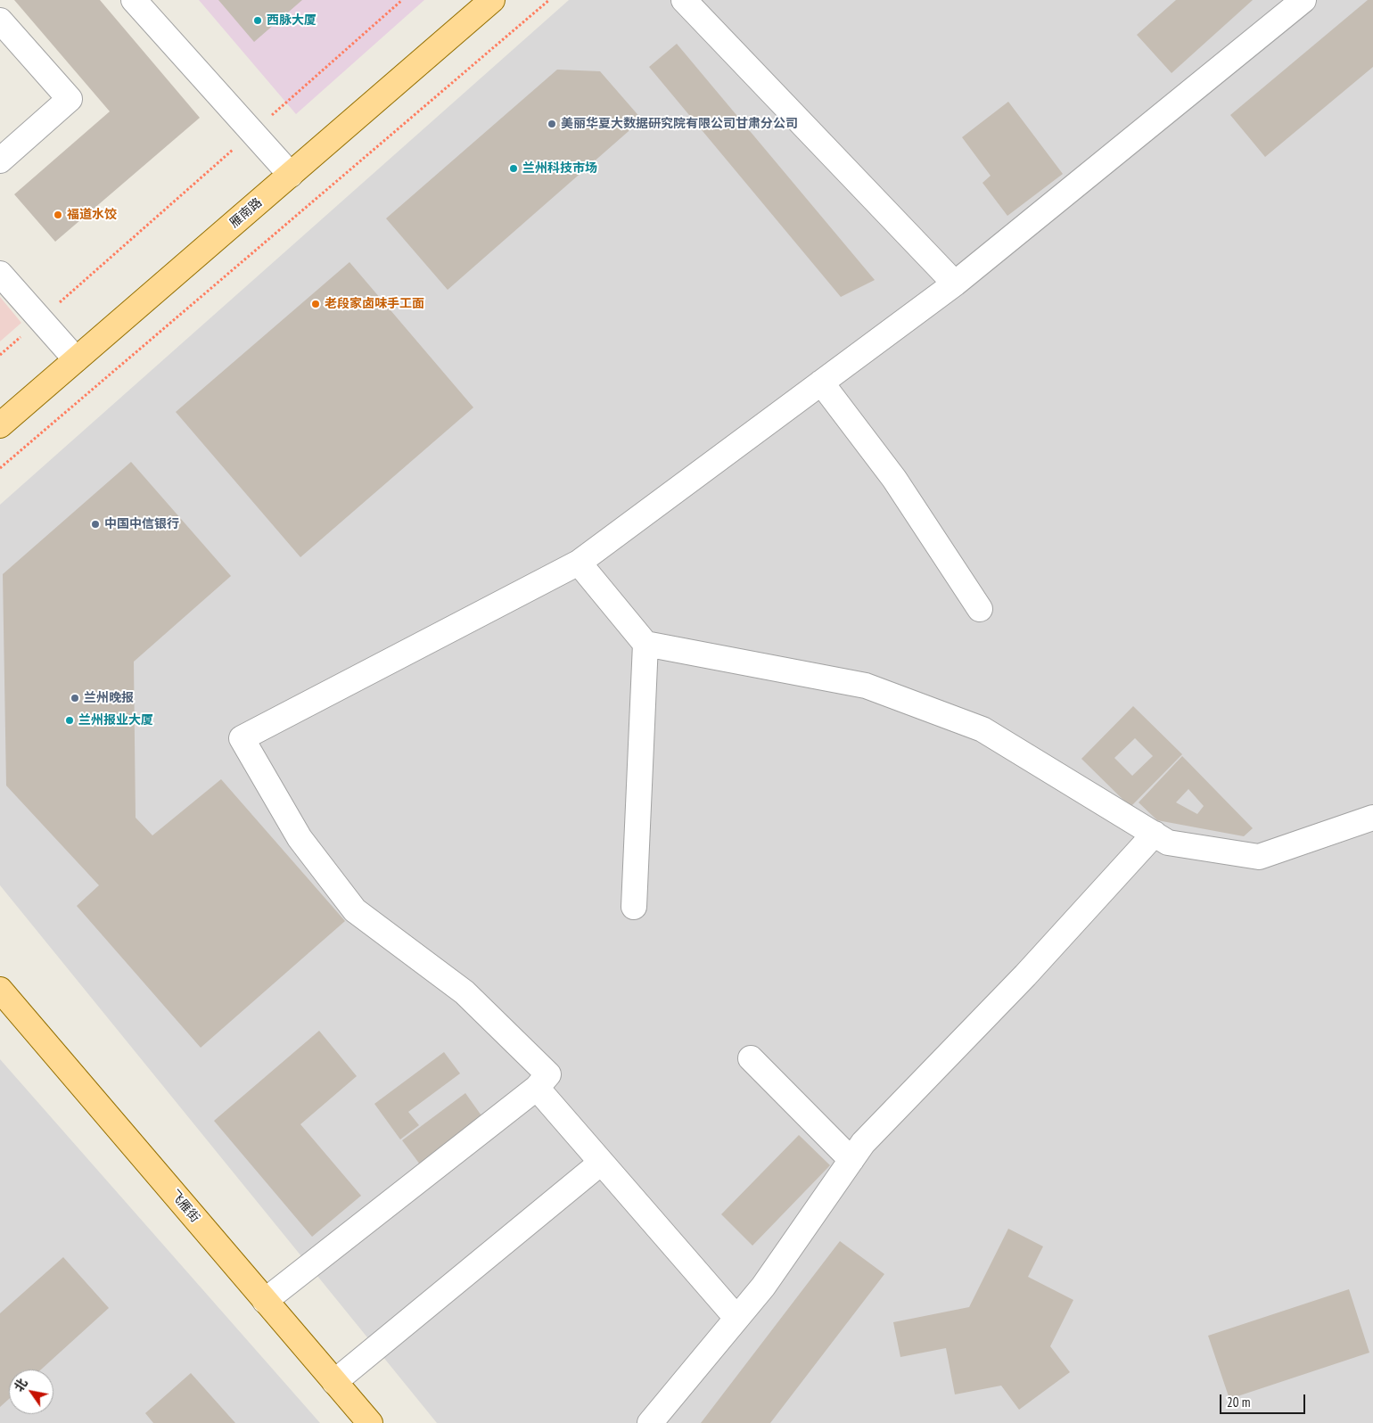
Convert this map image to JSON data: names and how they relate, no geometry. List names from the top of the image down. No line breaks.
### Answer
{"streets":{"main road":["雁南路","飞雁街"]},"places":["西脉大厦","美丽华夏大数据研究院有限公司甘肃分公司","兰州科技市场","福道水饺","老段家卤味手工面","中国中信银行","兰州晚报","兰州报业大厦"],"scale_bar":"20 m","north":"top left"}
